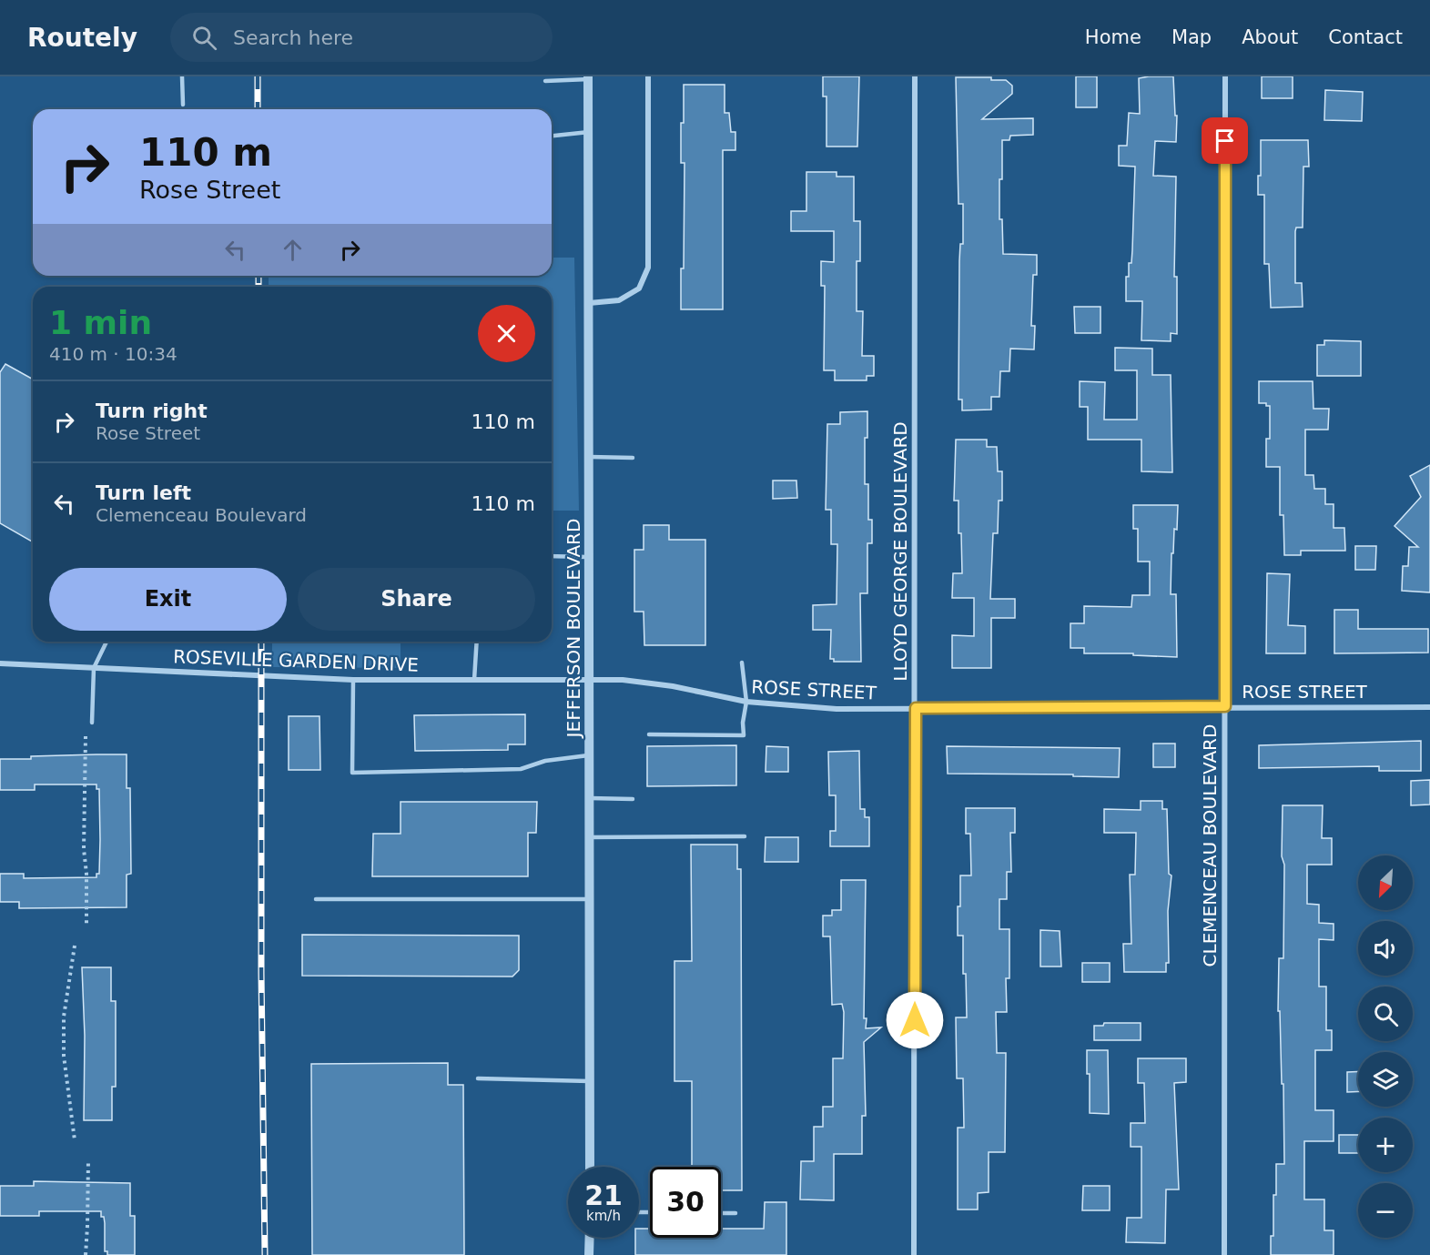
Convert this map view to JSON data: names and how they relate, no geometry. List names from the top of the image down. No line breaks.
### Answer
{"streets":{"street":["LLOYD GEORGE BOULEVARD","JEFFERSON BOULEVARD","ROSEVILLE GARDEN DRIVE","ROSE STREET","CLEMENCEAU BOULEVARD"]},"crossings":[["LLOYD GEORGE BOULEVARD","ROSE STREET"],["JEFFERSON BOULEVARD","ROSEVILLE GARDEN DRIVE"],["JEFFERSON BOULEVARD","ROSE STREET"],["ROSEVILLE GARDEN DRIVE","ROSE STREET"],["ROSE STREET","CLEMENCEAU BOULEVARD"]],"north":"bottom left","page":{"header":"Routely","search":"Search here","nav":["Home","Map","About","Contact"],"turn":["110 m","Rose Street"],"heading":["1 min","410 m · 10:34"],"list":[{"name":"Turn right","note":"Rose Street","value":"110 m"},{"name":"Turn left","note":"Clemenceau Boulevard","value":"110 m"}],"buttons":["Exit","Share"],"map_buttons":["+","−"],"speed":"21 km/h","limit":"30"}}
